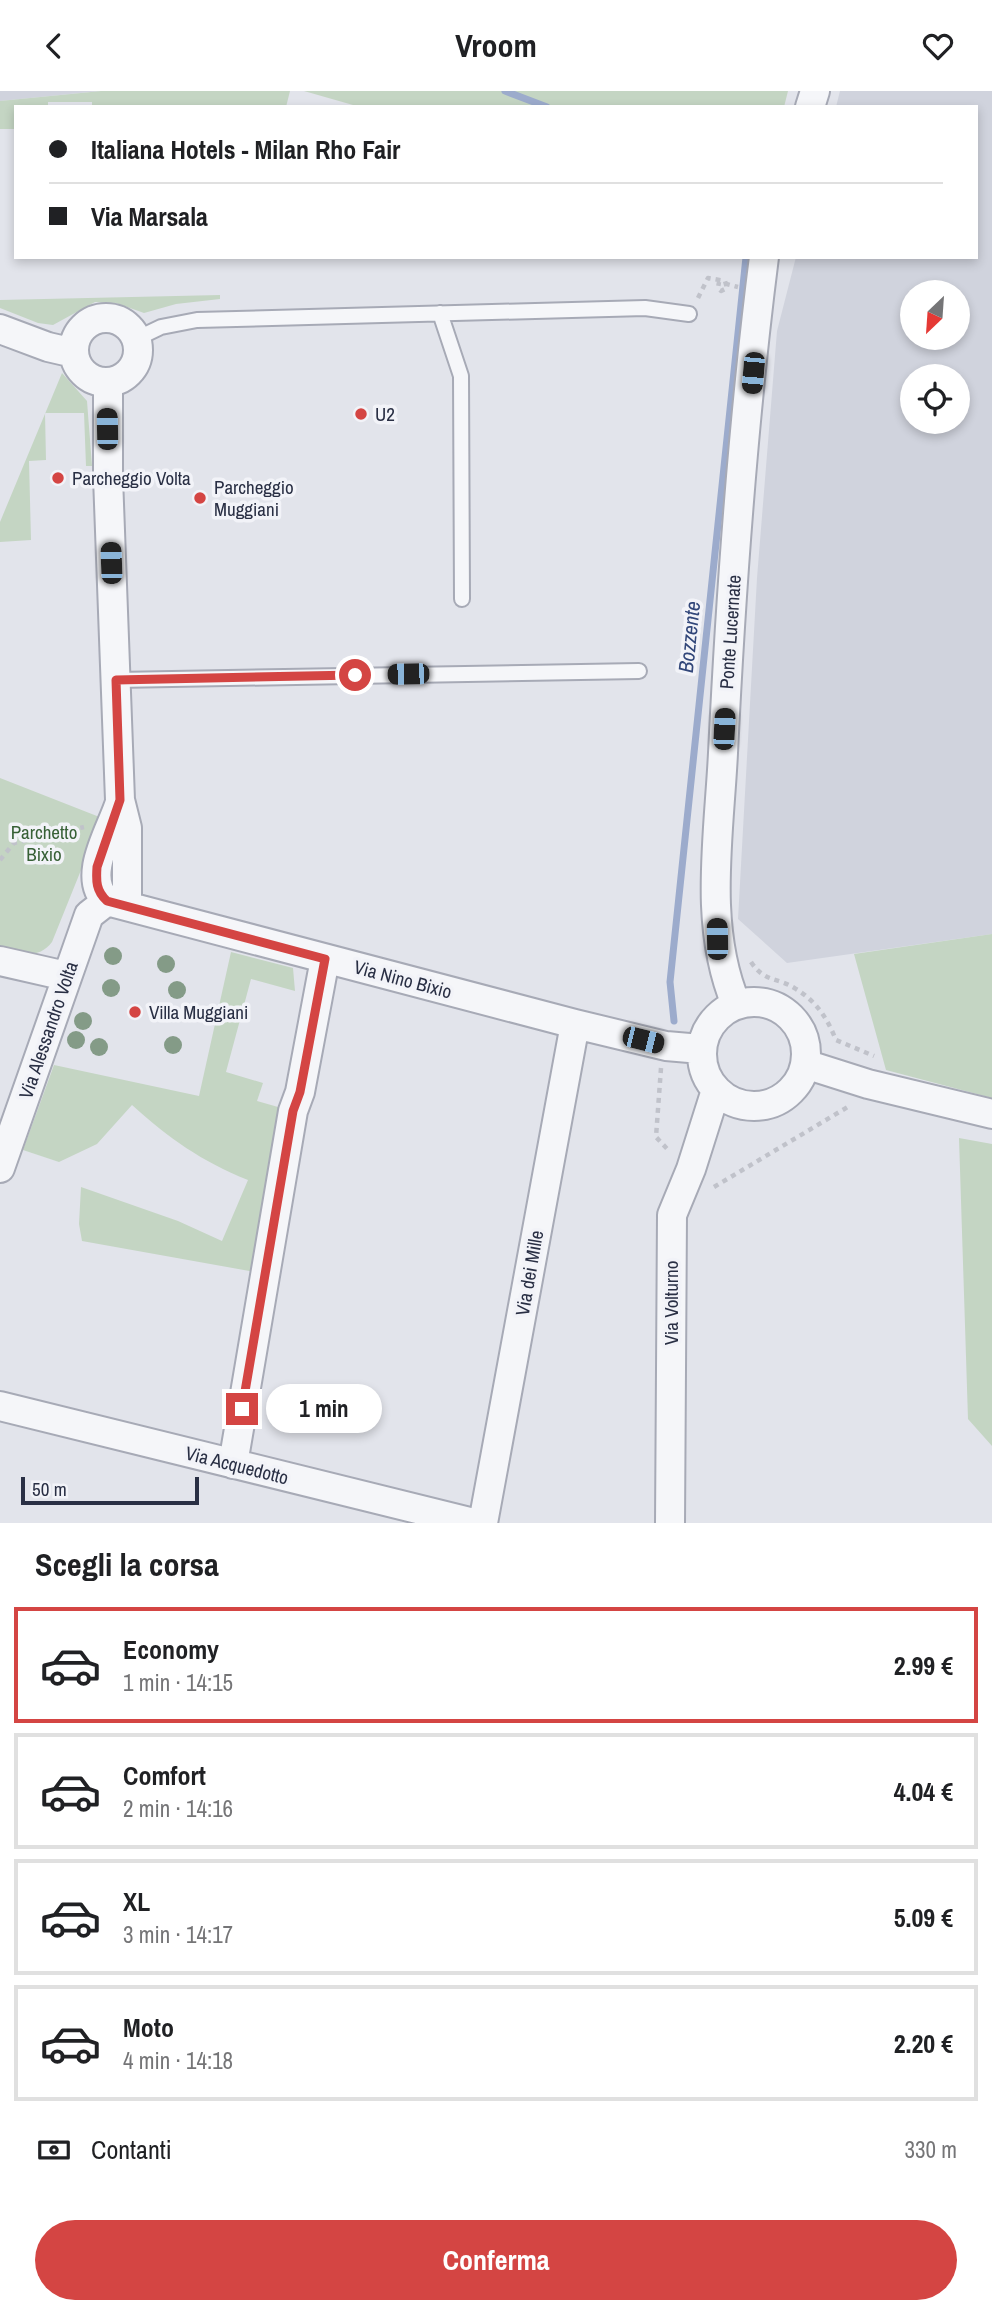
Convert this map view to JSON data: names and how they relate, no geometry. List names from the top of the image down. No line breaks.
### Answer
{"streets":{"street":["Ponte Lucernate","Via Nino Bixio","Via Alessandro Volta","Via dei Mille","Via Volturno","Via Acquedotto"]},"crossings":[["Ponte Lucernate","Via Nino Bixio"],["Ponte Lucernate","Via Volturno"],["Via Nino Bixio","Via Alessandro Volta"],["Via Nino Bixio","Via dei Mille"],["Via Nino Bixio","Via Volturno"]],"water":["Bozzente"],"parks":["Parchetto Bixio"],"places":["U2","Parcheggio Volta","Parcheggio Muggiani","Villa Muggiani"],"scale_bar":"50 m","north":"bottom left","page":{"header":"Vroom","banner":["Italiana Hotels - Milan Rho Fair","Via Marsala"],"bubble":"1 min","scale":"50 m","heading":"Scegli la corsa","list":[{"name":"Economy","note":"1 min · 14:15","value":"2.99 €"},{"name":"Comfort","note":"2 min · 14:16","value":"4.04 €"},{"name":"XL","note":"3 min · 14:17","value":"5.09 €"},{"name":"Moto","note":"4 min · 14:18","value":"2.20 €"}],"pay":["Contanti","330 m"],"buttons":"Conferma"}}
